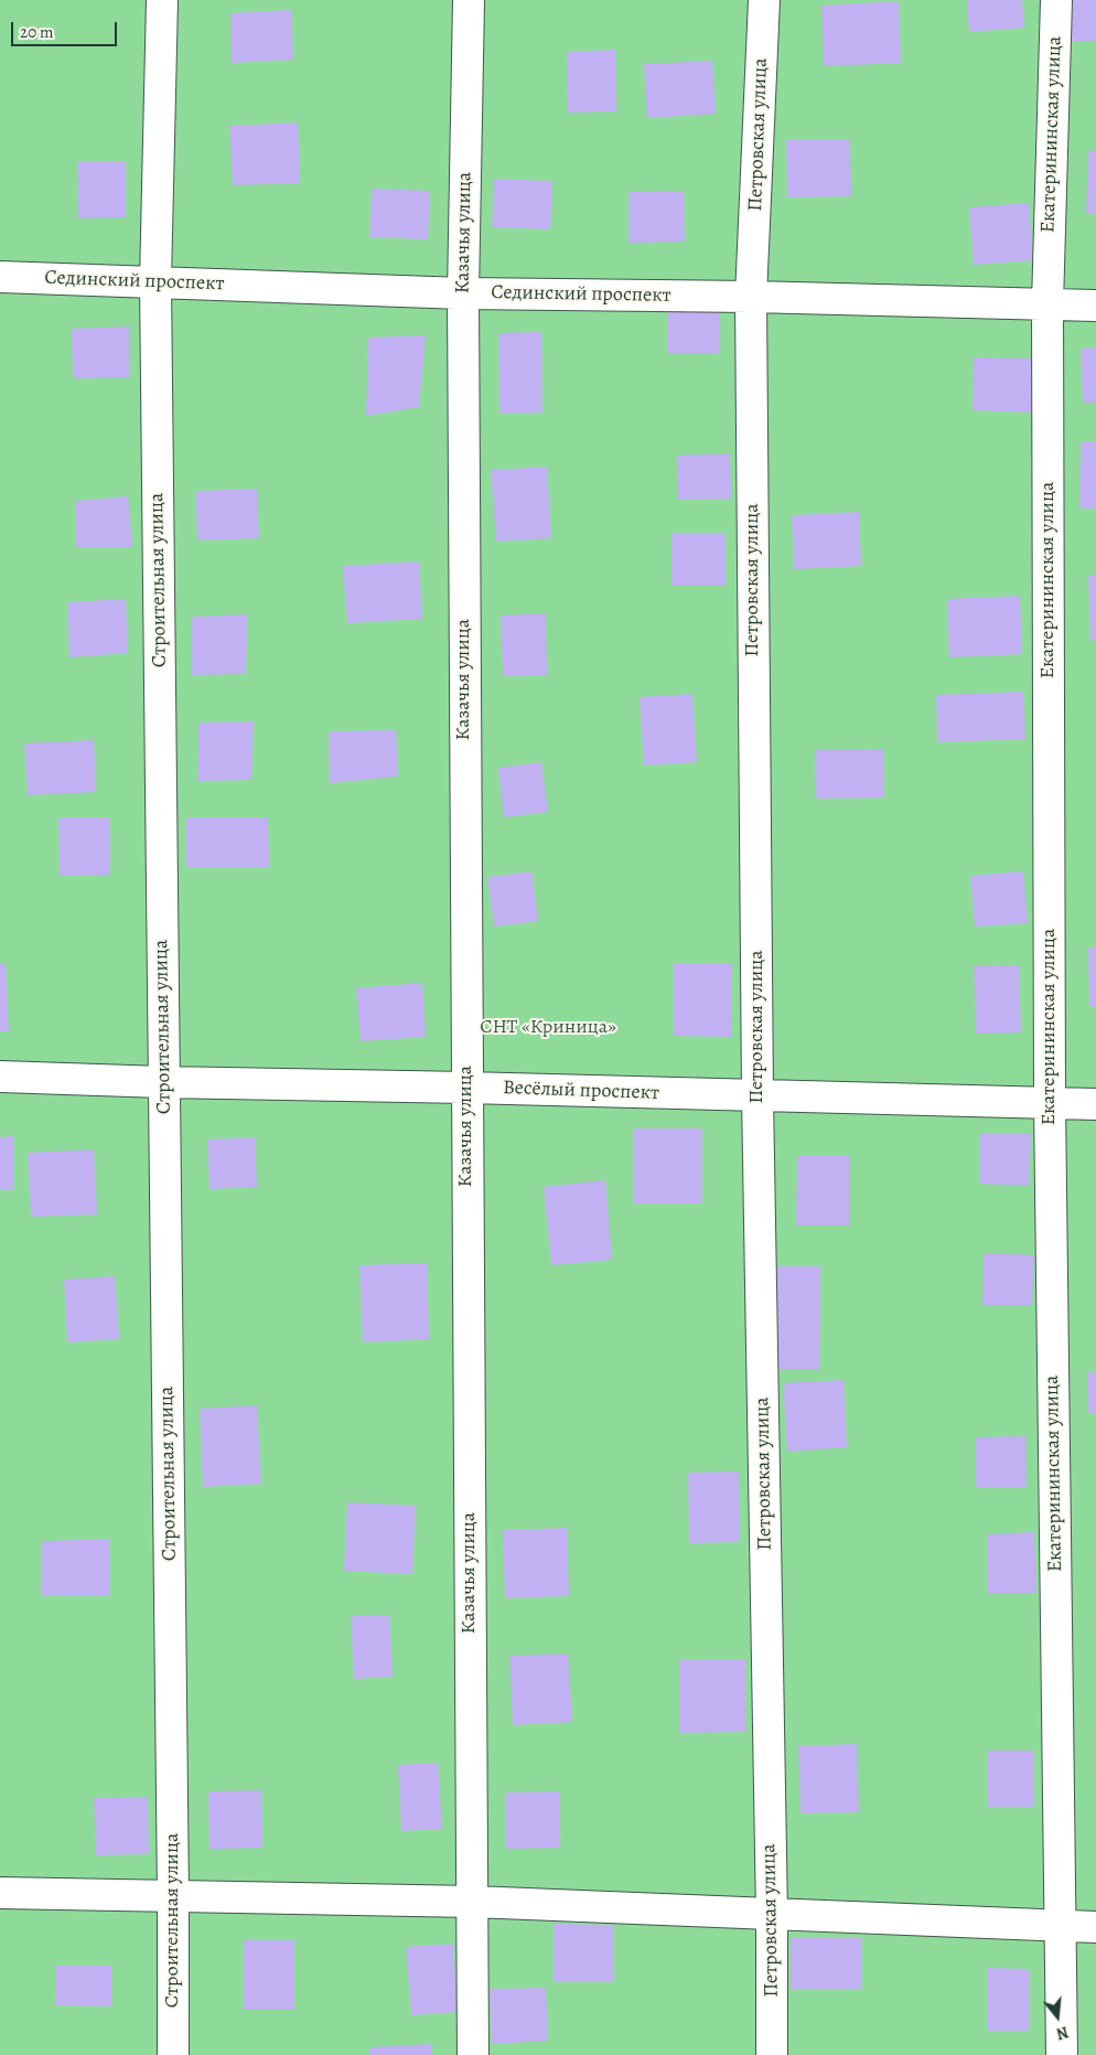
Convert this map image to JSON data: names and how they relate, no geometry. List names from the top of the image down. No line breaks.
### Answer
{"streets":{"street":["Петровская улица","Екатерининская улица","Казачья улица","Сединский проспект","Строительная улица","Весёлый проспект"]},"crossings":[["Петровская улица","Сединский проспект"],["Петровская улица","Весёлый проспект"],["Екатерининская улица","Сединский проспект"],["Екатерининская улица","Весёлый проспект"],["Казачья улица","Сединский проспект"],["Казачья улица","Весёлый проспект"],["Сединский проспект","Строительная улица"],["Строительная улица","Весёлый проспект"]],"parks":["СНТ «Криница»"],"scale_bar":"20 m","north":"bottom"}
